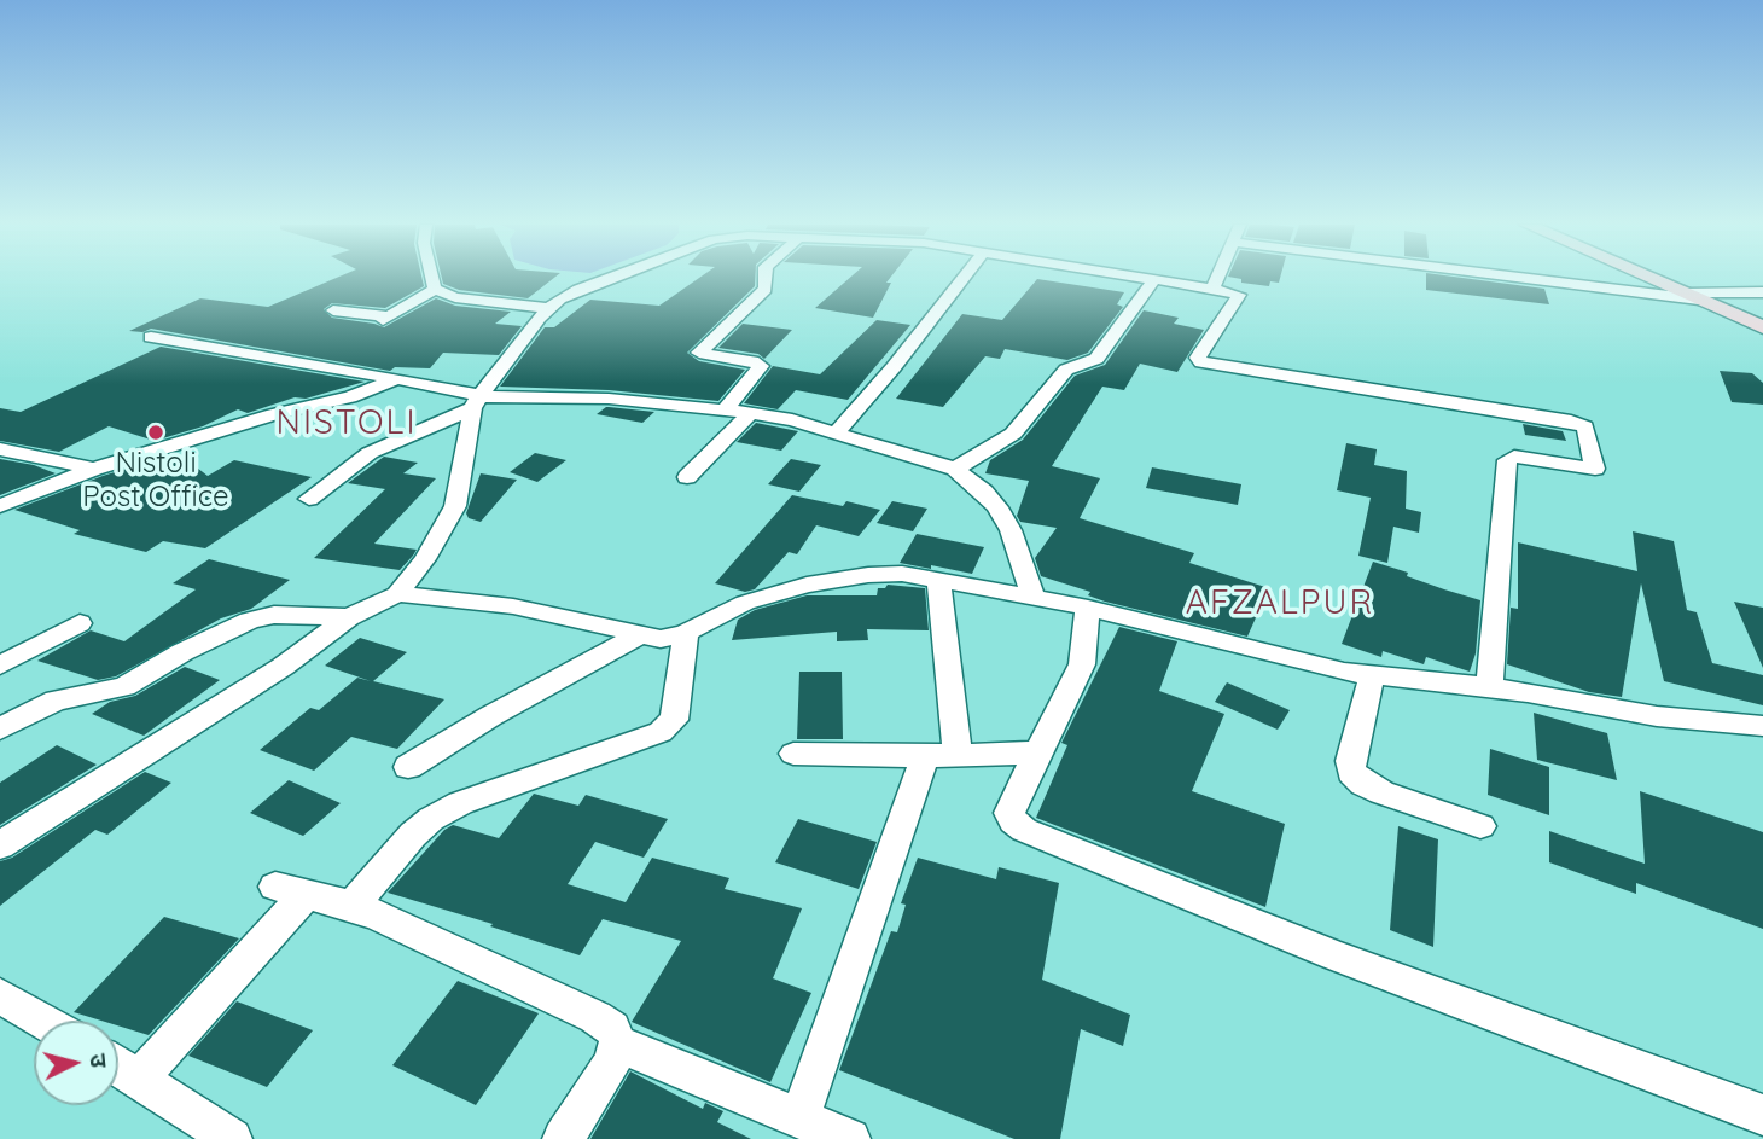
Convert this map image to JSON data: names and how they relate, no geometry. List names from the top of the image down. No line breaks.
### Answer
{"districts":["NISTOLI","AFZALPUR"],"places":["Nistoli Post Office"],"north":"right"}
